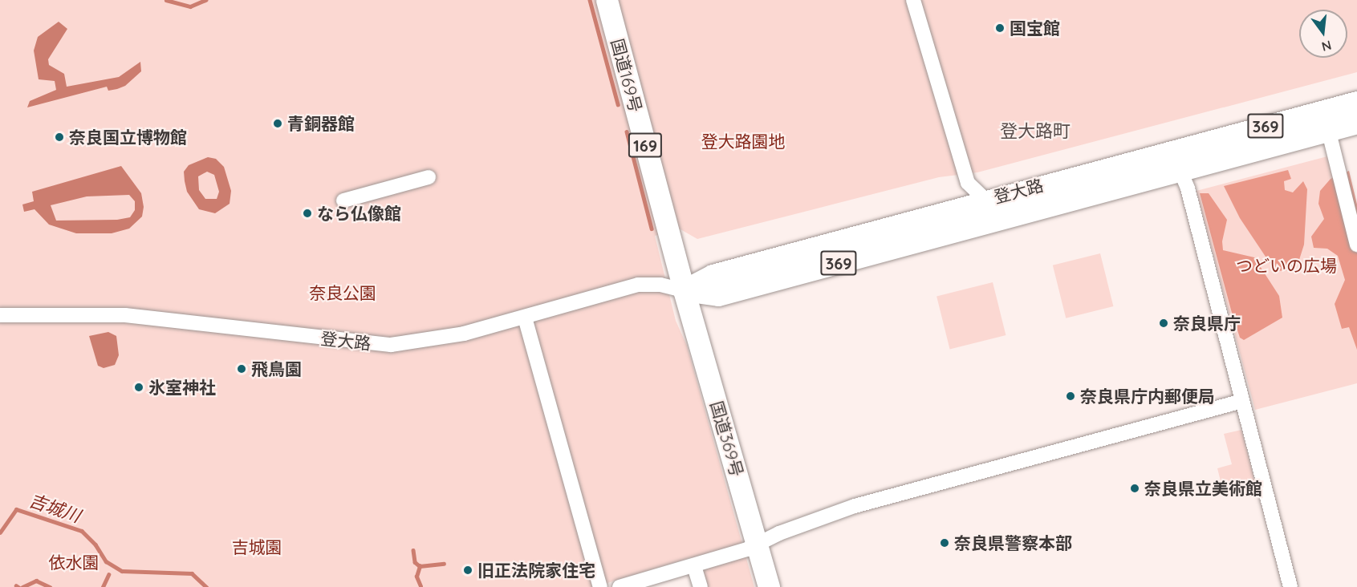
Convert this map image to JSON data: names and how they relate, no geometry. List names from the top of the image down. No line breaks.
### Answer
{"streets":{"highway":["国道169号","369","169","登大路","国道369号"]},"crossings":[["国道169号","登大路"],["国道169号","国道369号"],["登大路","国道369号"]],"districts":["登大路町"],"water":["吉城川"],"parks":["登大路園地","つどいの広場","奈良公園","吉城園","依水園"],"places":["国宝館","青銅器館","奈良国立博物館","なら仏像館","奈良県庁","飛鳥園","氷室神社","奈良県庁内郵便局","奈良県立美術館","奈良県警察本部","旧正法院家住宅"],"north":"bottom"}
